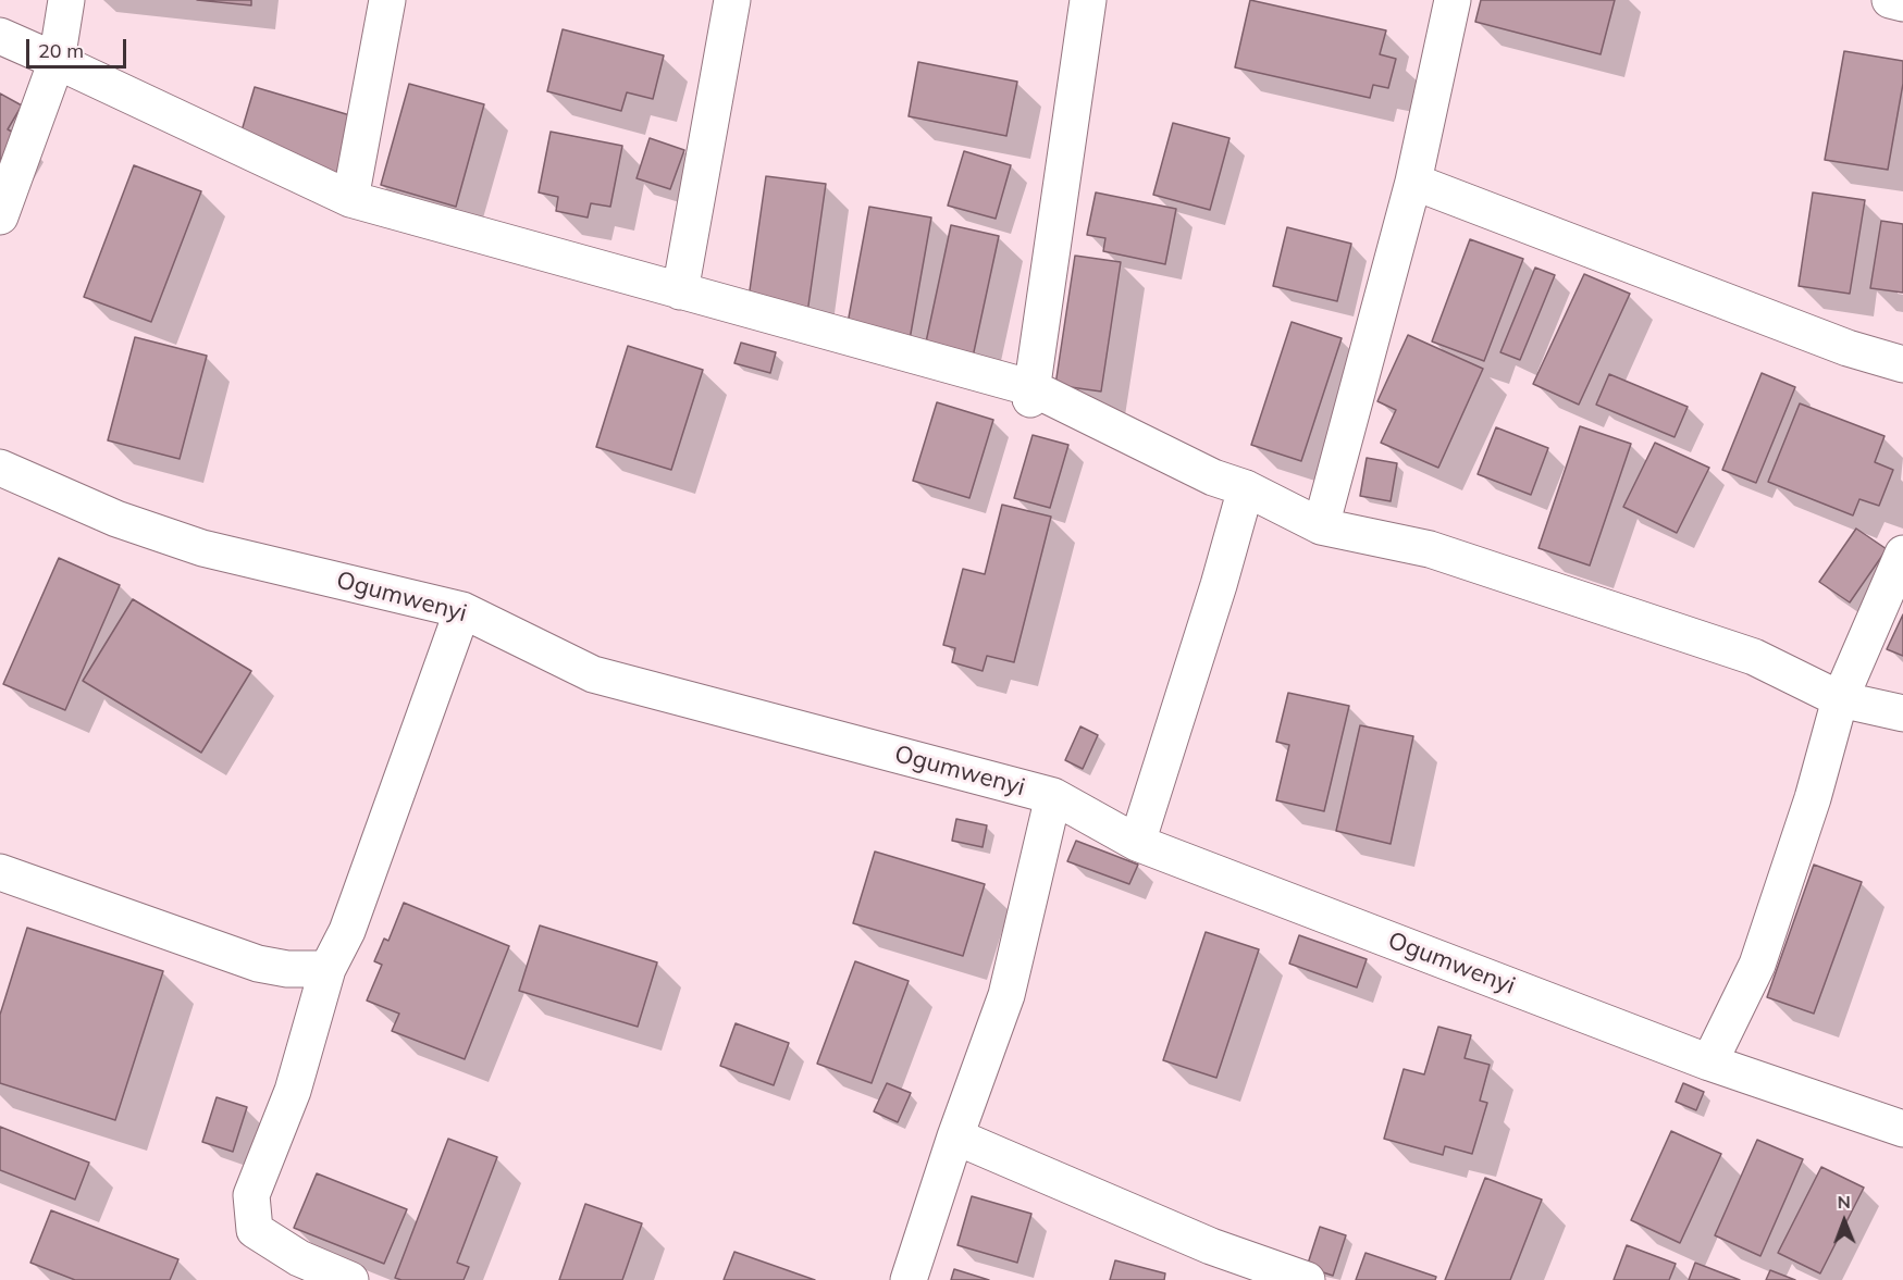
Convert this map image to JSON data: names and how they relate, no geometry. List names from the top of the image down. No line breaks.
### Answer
{"streets":{"street":["Ogumwenyi"]},"scale_bar":"20 m","north":"top"}
